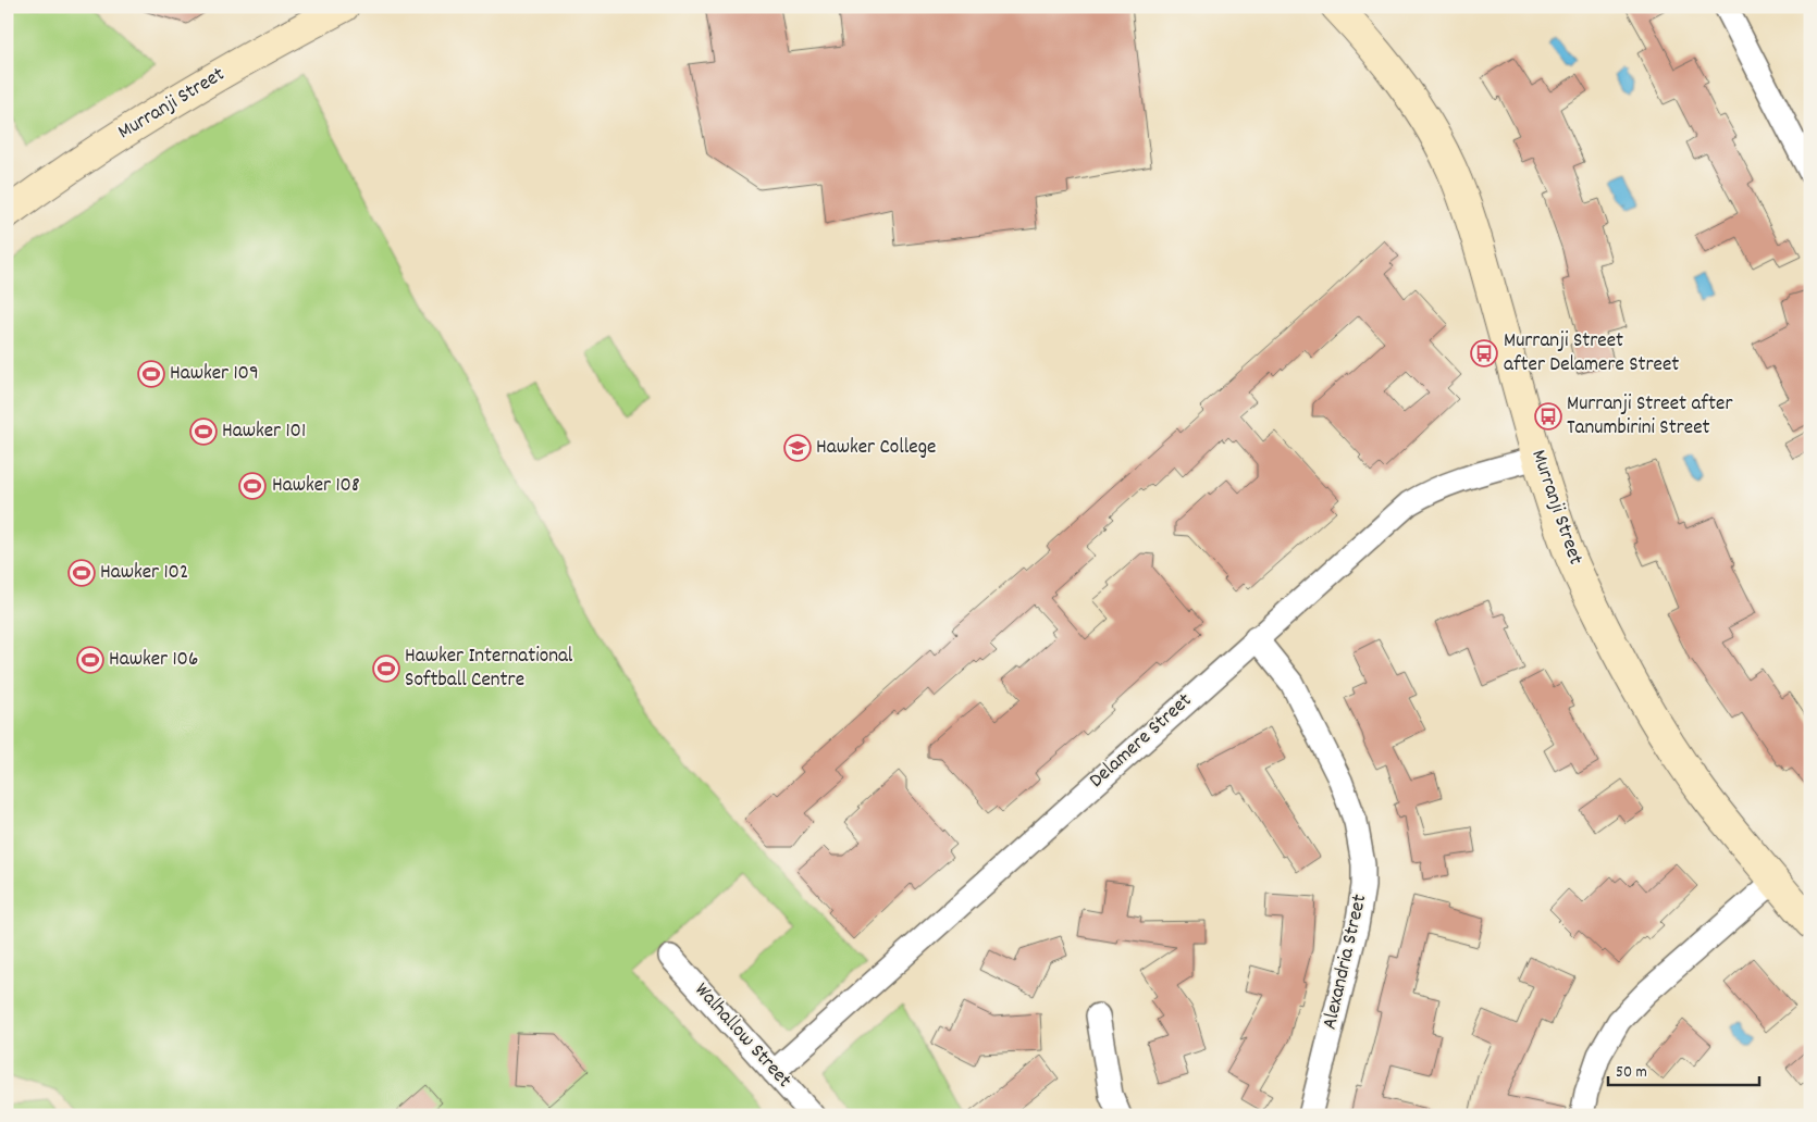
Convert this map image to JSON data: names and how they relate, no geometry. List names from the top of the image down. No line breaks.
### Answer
{"streets":{"street":["Murranji Street","Delamere Street","Alexandria Street","Walhallow Street"]},"crossings":[["Murranji Street","Delamere Street"],["Delamere Street","Alexandria Street"],["Delamere Street","Walhallow Street"]],"places":{"bus stop":["Murranji Street after Delamere Street","Murranji Street after Tanumbirini Street"],"sports":["Hawker 109","Hawker 101","Hawker 108","Hawker 102","Hawker 106","Hawker International Softball Centre"],"school or university":["Hawker College"]},"scale_bar":"50 m"}
